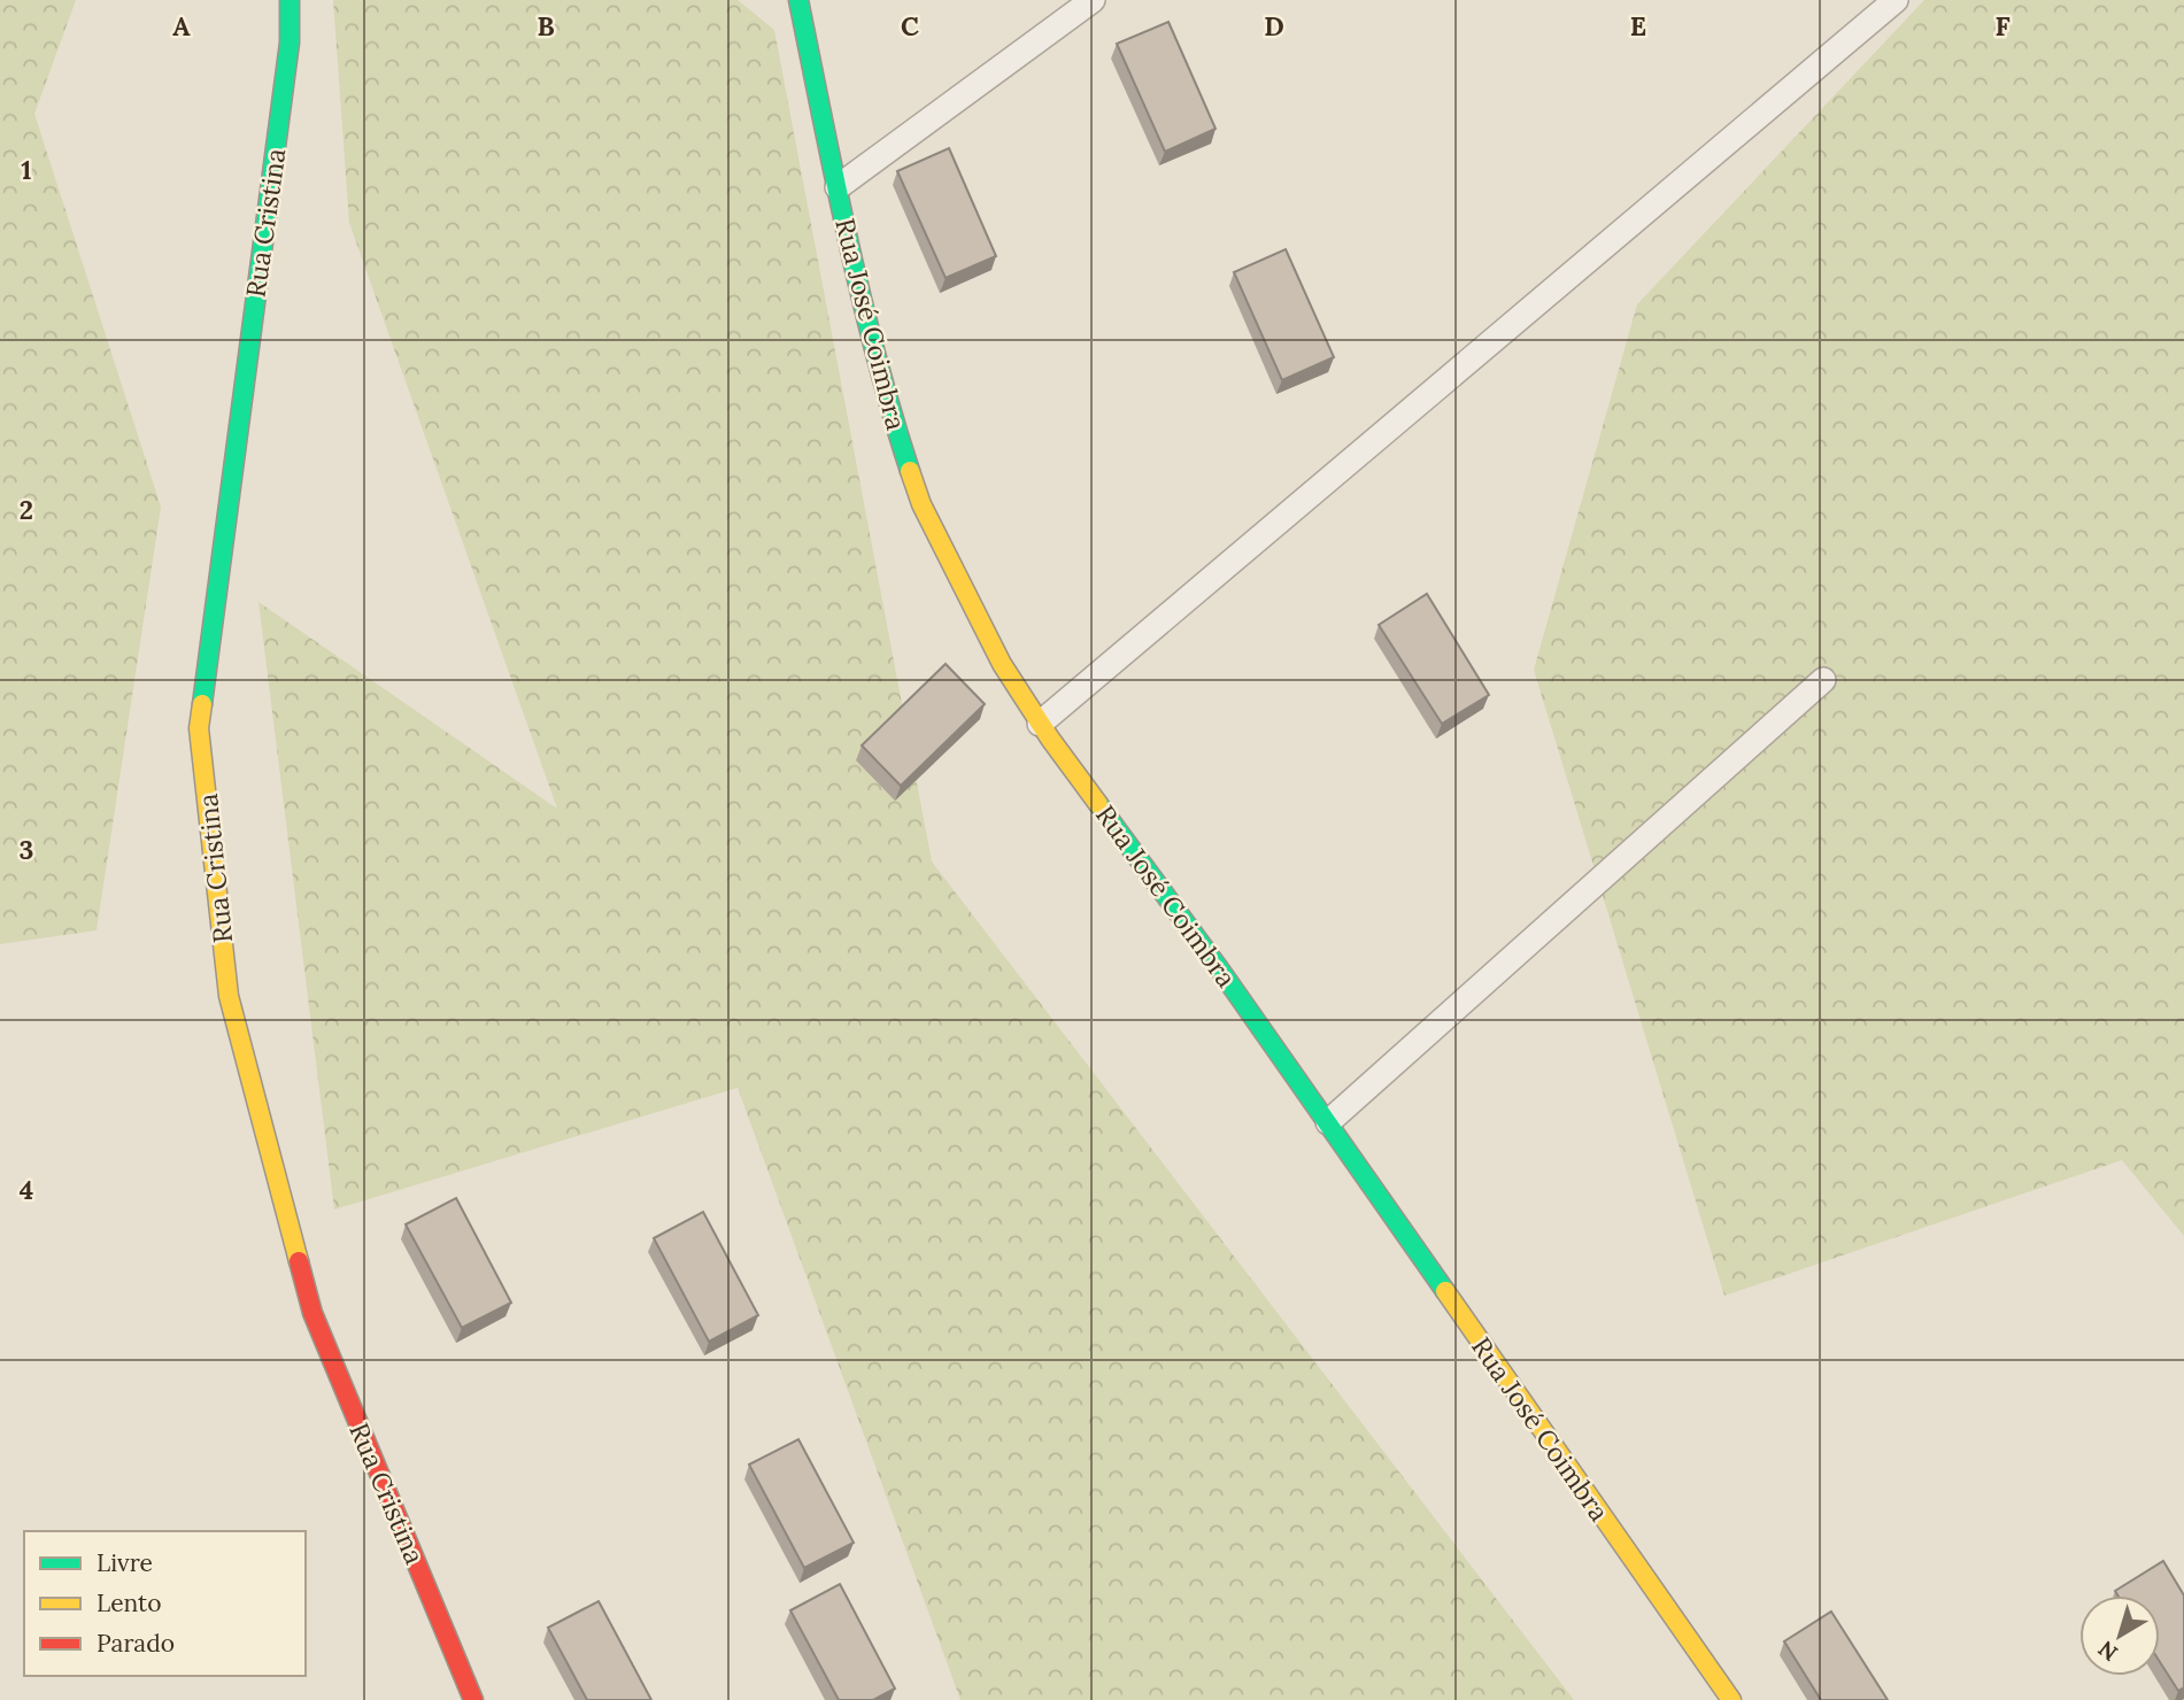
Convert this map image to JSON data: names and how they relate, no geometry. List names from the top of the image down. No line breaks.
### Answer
{"streets":{"street":["Rua Cristina","Rua José Coimbra"]},"legend":["Livre","Lento","Parado"],"north":"bottom left","grid":{"columns":["A","B","C","D","E","F"],"rows":["1","2","3","4"]}}
